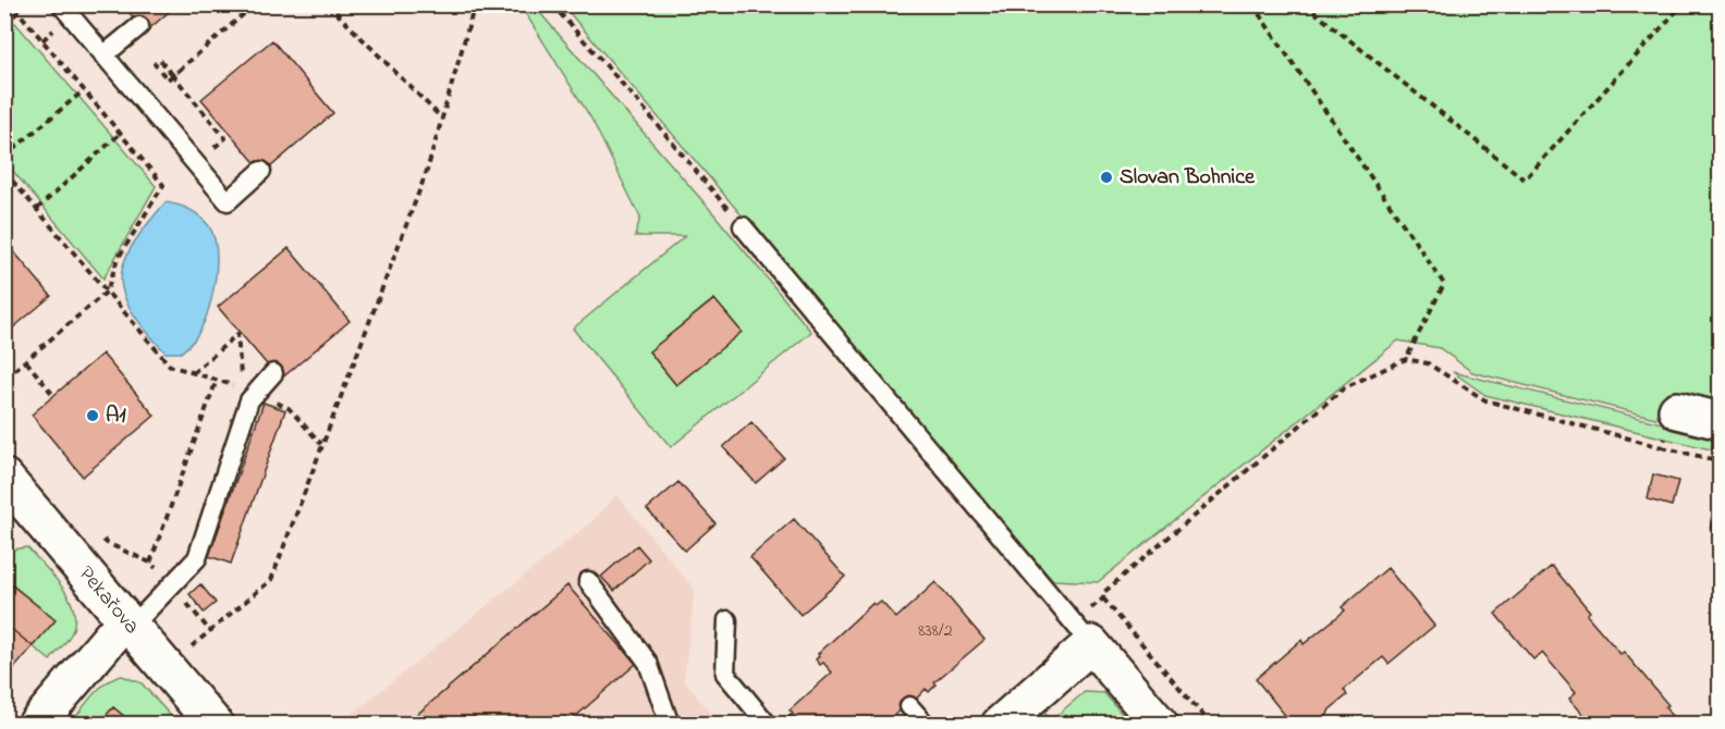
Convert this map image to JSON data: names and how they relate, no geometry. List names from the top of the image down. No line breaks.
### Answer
{"streets":{"street":["Pekařova"]},"places":["Slovan Bohnice","A1"],"house_numbers":["838/2"]}
